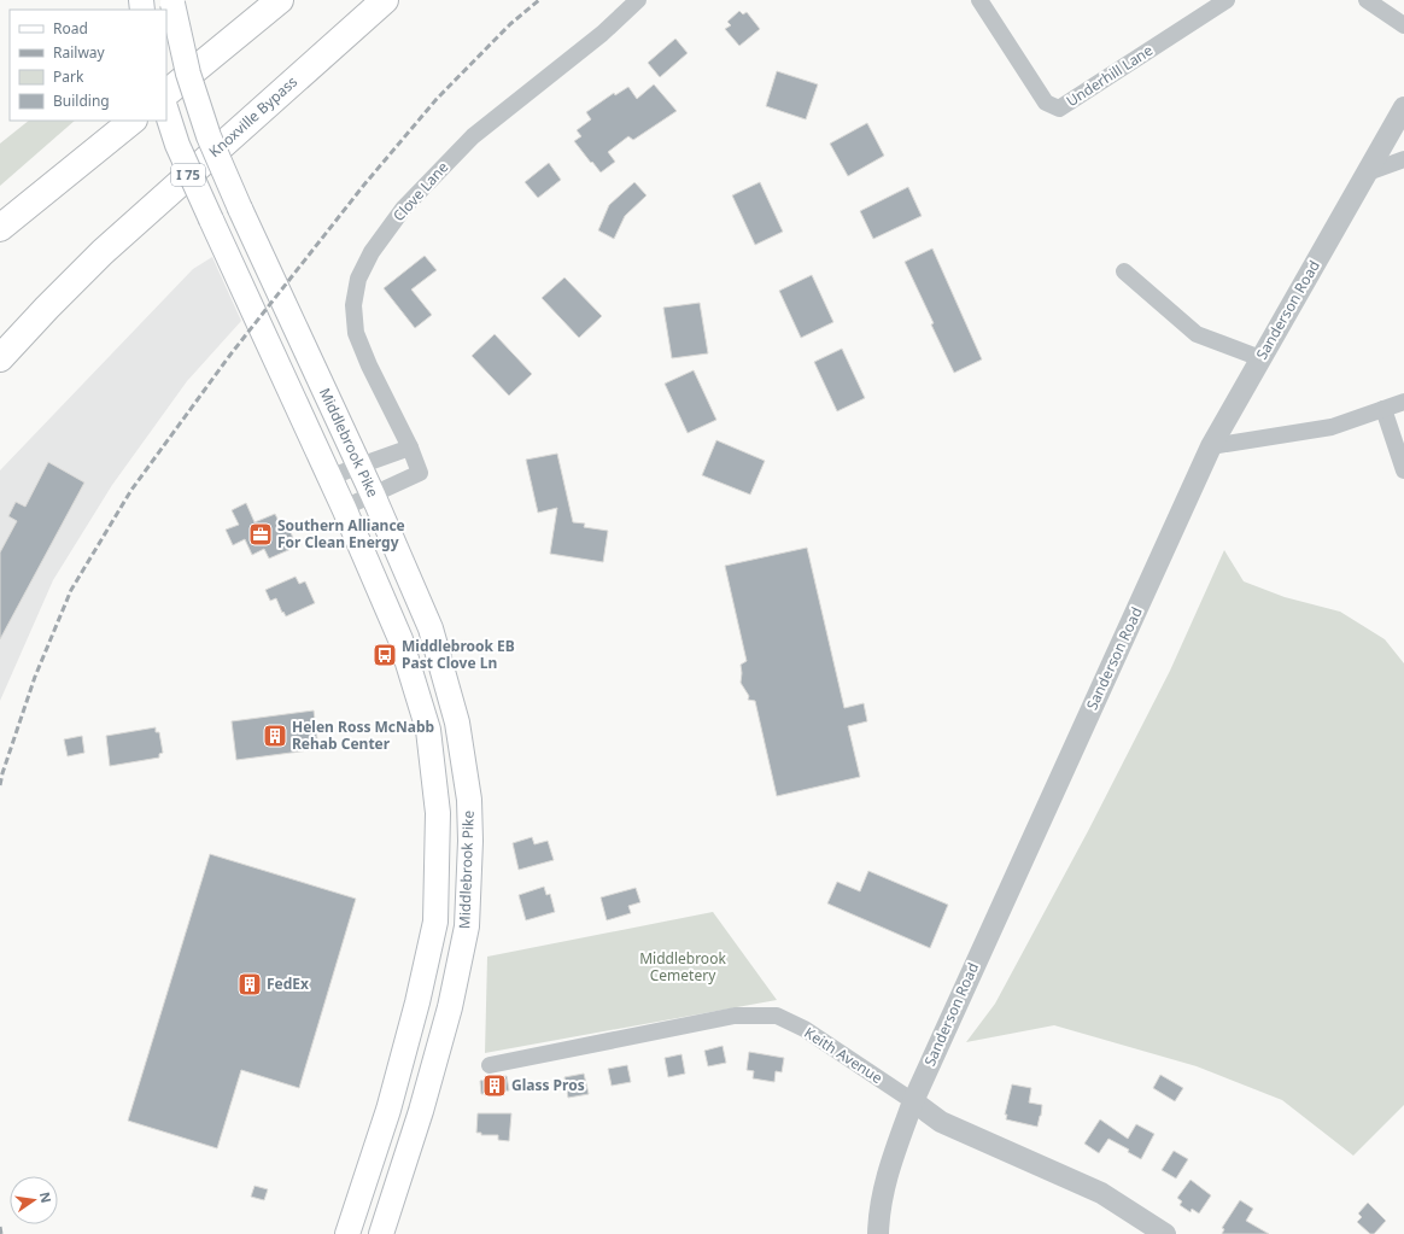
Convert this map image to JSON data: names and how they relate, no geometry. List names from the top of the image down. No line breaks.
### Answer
{"streets":{"highway":["Knoxville Bypass","I 75"],"main road":["Middlebrook Pike"],"street":["Underhill Lane","Clove Lane","Sanderson Road","Keith Avenue"]},"crossings":[["Clove Lane","Middlebrook Pike"],["Sanderson Road","Keith Avenue"]],"parks":["Middlebrook Cemetery"],"places":{"office":["Southern Alliance For Clean Energy"],"bus stop":["Middlebrook EB Past Clove Ln"],"building":["Helen Ross McNabb Rehab Center","FedEx","Glass Pros"]},"legend":["Road","Railway","Park","Building"],"north":"right"}
